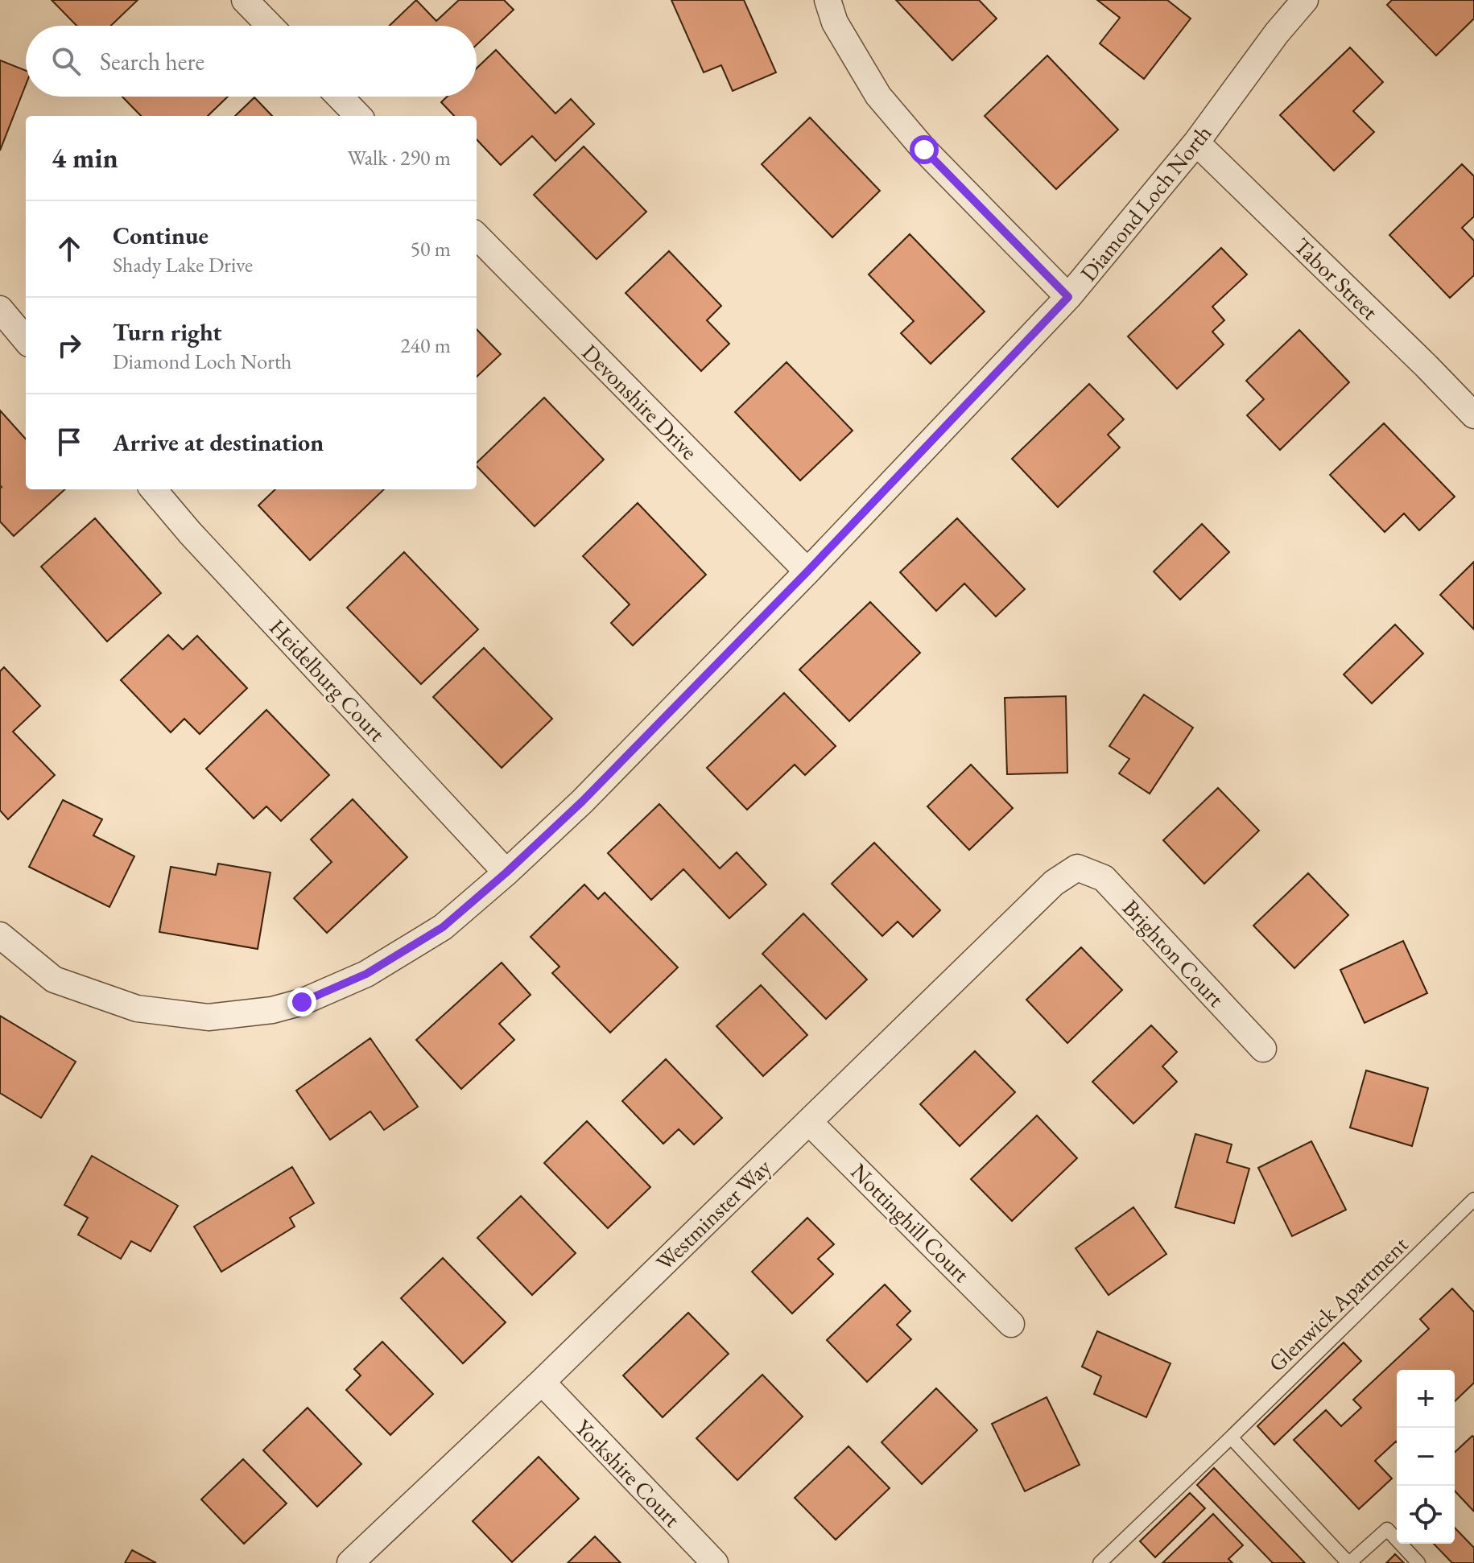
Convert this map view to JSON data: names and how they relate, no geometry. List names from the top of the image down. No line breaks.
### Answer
{"streets":{"street":["Diamond Loch North","Tabor Street","Devonshire Drive","Heidelburg Court","Brighton Court","Westminster Way","Nottinghill Court","Yorkshire Court"],"lane":["Glenwick Apartment"]},"crossings":[["Diamond Loch North","Tabor Street"],["Diamond Loch North","Devonshire Drive"],["Diamond Loch North","Heidelburg Court"],["Brighton Court","Westminster Way"],["Westminster Way","Nottinghill Court"],["Westminster Way","Yorkshire Court"]],"page":{"search":"Search here","heading":["4 min","Walk · 290 m"],"list":[["Continue","Shady Lake Drive","50 m"],["Turn right","Diamond Loch North","240 m"],"Arrive at destination"],"map_buttons":["+","−"]}}
